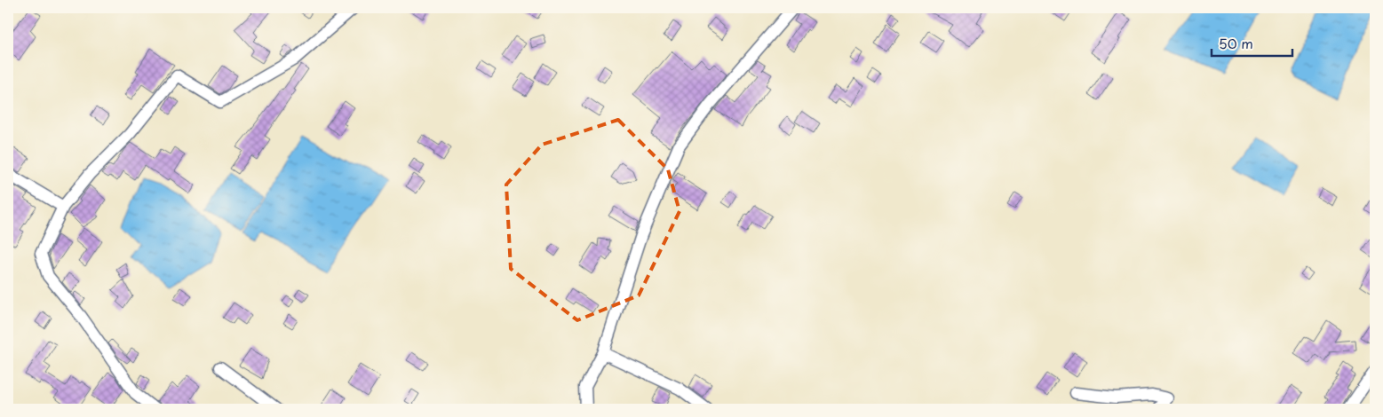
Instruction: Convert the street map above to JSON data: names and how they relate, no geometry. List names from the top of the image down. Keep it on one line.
{"scale_bar":"50 m"}
